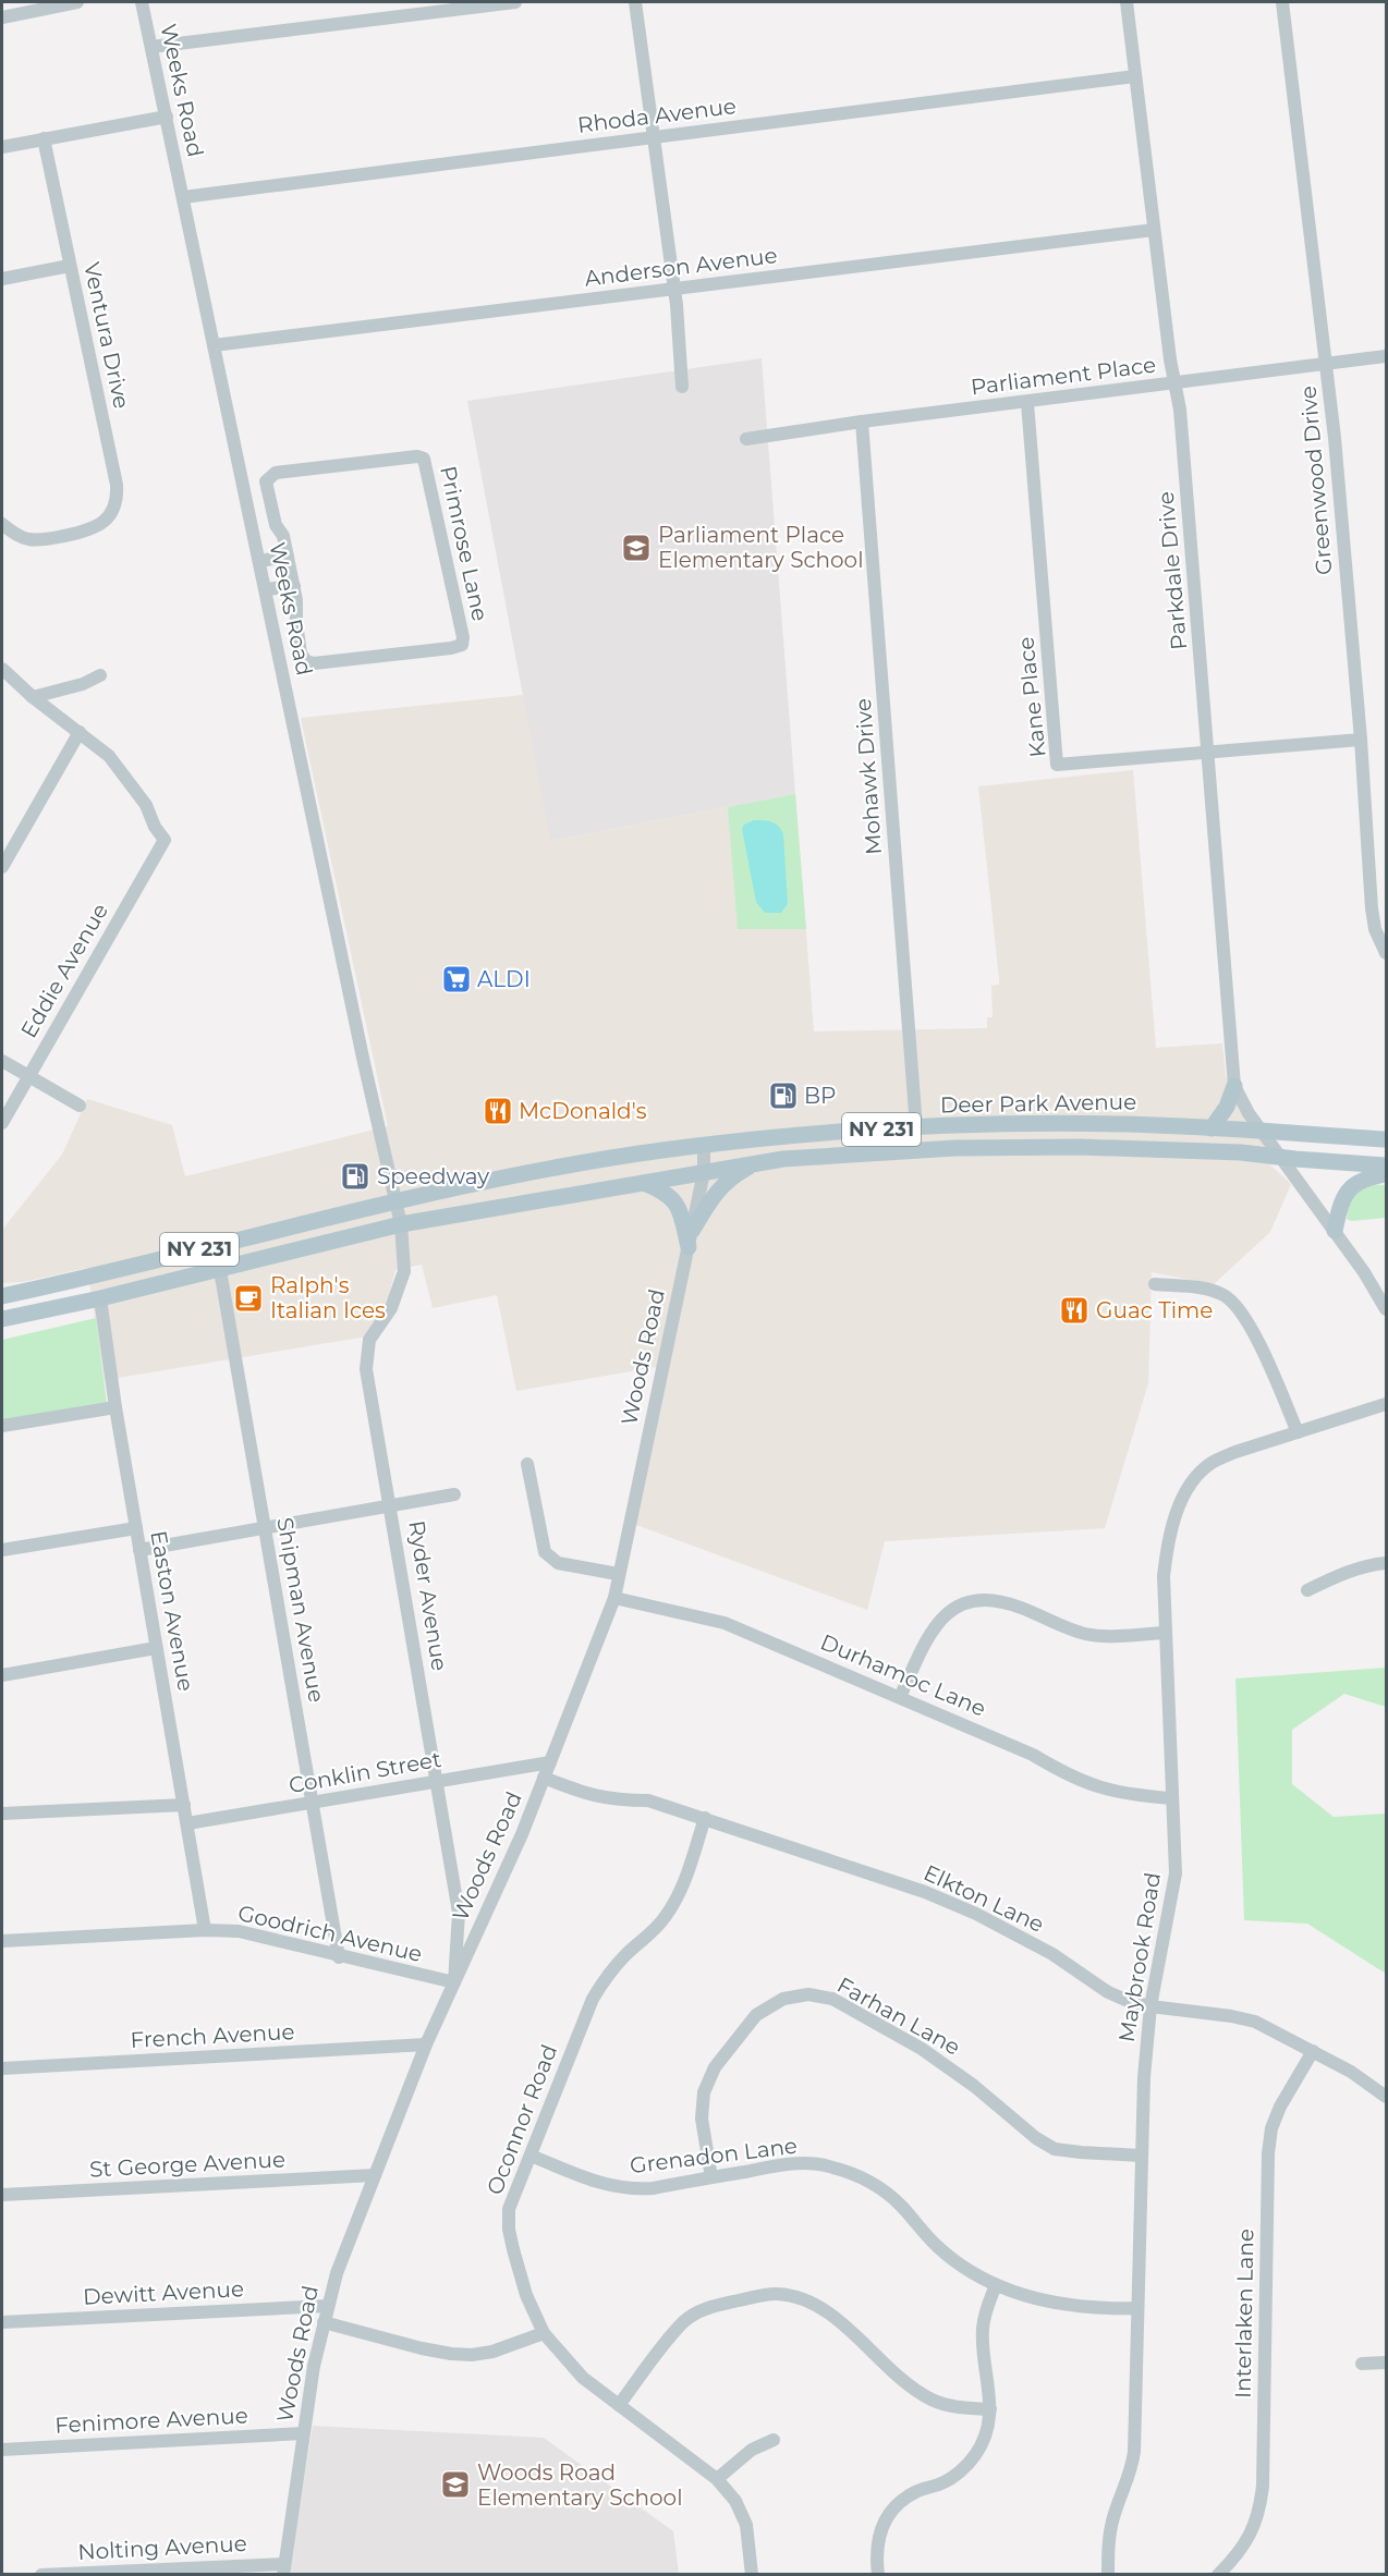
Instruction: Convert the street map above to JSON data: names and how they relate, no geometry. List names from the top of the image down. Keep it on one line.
{"streets":{"main road":["Deer Park Avenue","NY 231"],"street":["Weeks Road","Rhoda Avenue","Anderson Avenue","Ventura Drive","Parliament Place","Greenwood Drive","Primrose Lane","Parkdale Drive","Kane Place","Mohawk Drive","Eddie Avenue","Woods Road","Ryder Avenue","Shipman Avenue","Easton Avenue","Durhamoc Lane","Conklin Street","Elkton Lane","Goodrich Avenue","Maybrook Road","Farhan Lane","French Avenue","Oconnor Road","Grenadon Lane","St George Avenue","Dewitt Avenue","Interlaken Lane","Fenimore Avenue","Nolting Avenue"]},"crossings":[["Weeks Road","Rhoda Avenue"],["Weeks Road","Anderson Avenue"],["Weeks Road","Deer Park Avenue"],["Weeks Road","Ryder Avenue"],["Rhoda Avenue","Parkdale Drive"],["Anderson Avenue","Parkdale Drive"],["Parliament Place","Greenwood Drive"],["Parliament Place","Parkdale Drive"],["Parliament Place","Kane Place"],["Parliament Place","Mohawk Drive"],["Greenwood Drive","Kane Place"],["Parkdale Drive","Kane Place"],["Parkdale Drive","Deer Park Avenue"],["Mohawk Drive","Deer Park Avenue"],["Deer Park Avenue","Woods Road"],["Deer Park Avenue","Ryder Avenue"],["Deer Park Avenue","Shipman Avenue"],["Deer Park Avenue","Easton Avenue"],["Woods Road","Ryder Avenue"],["Woods Road","Durhamoc Lane"],["Woods Road","Conklin Street"],["Woods Road","Elkton Lane"],["Woods Road","Goodrich Avenue"],["Woods Road","French Avenue"],["Woods Road","St George Avenue"],["Woods Road","Dewitt Avenue"],["Woods Road","Fenimore Avenue"],["Woods Road","Nolting Avenue"],["Ryder Avenue","Conklin Street"],["Ryder Avenue","Goodrich Avenue"],["Shipman Avenue","Conklin Street"],["Shipman Avenue","Goodrich Avenue"],["Easton Avenue","Conklin Street"],["Easton Avenue","Goodrich Avenue"],["Durhamoc Lane","Maybrook Road"],["Elkton Lane","Maybrook Road"],["Elkton Lane","Oconnor Road"],["Elkton Lane","Interlaken Lane"],["Maybrook Road","Farhan Lane"],["Maybrook Road","Grenadon Lane"],["Farhan Lane","Grenadon Lane"],["Oconnor Road","Grenadon Lane"]],"places":{"school or university":["Parliament Place Elementary School","Woods Road Elementary School"],"supermarket":["ALDI"],"fuel station":["BP","Speedway"],"restaurant":["McDonald's","Guac Time"],"cafe":["Ralph's Italian Ices"]}}
